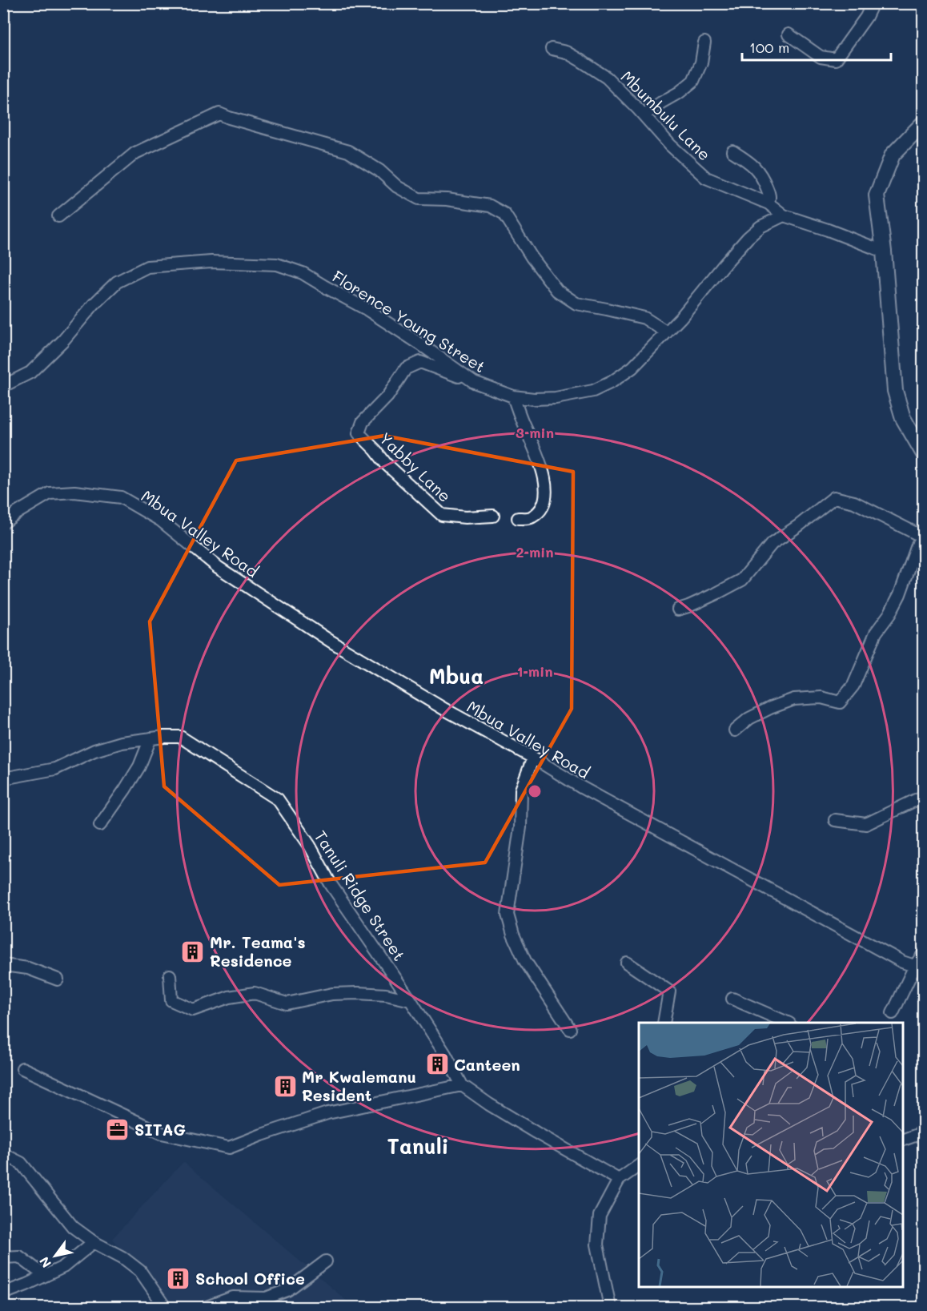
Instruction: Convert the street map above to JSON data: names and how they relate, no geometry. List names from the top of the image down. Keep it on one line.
{"streets":{"street":["Mbumbulu Lane","Florence Young Street","Yabby Lane","Mbua Valley Road","Tanuli Ridge Street"]},"crossings":[["Mbumbulu Lane","Florence Young Street"],["Florence Young Street","Yabby Lane"]],"districts":["Mbua","Tanuli"],"places":{"building":["Mr. Teama's Residence","Canteen","Mr Kwalemanu Resident","School Office"],"office":["SITAG"]},"scale_bar":"100 m","north":"bottom left","rings":["3 min","2 min","1 min"]}
